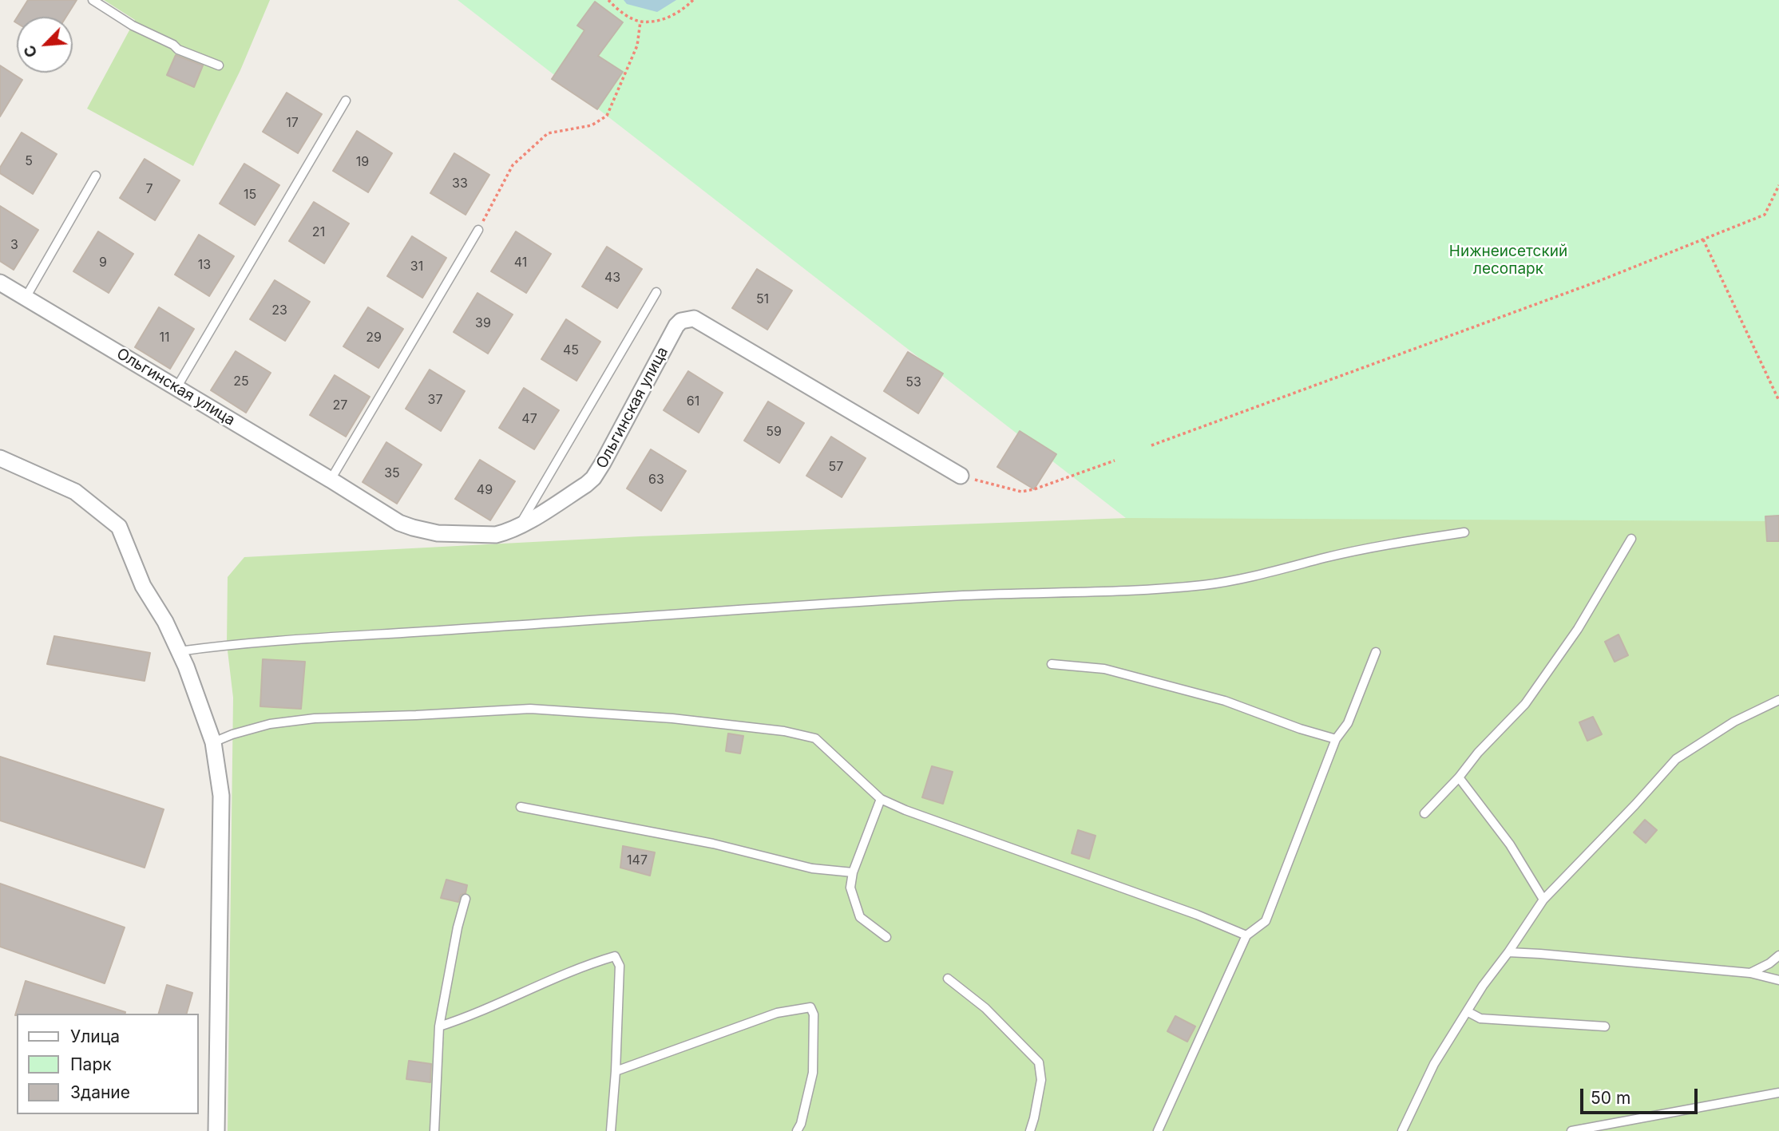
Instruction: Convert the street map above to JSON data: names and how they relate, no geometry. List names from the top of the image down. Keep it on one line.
{"streets":{"street":["Ольгинская улица"]},"parks":["Нижнеисетский лесопарк"],"house_numbers":["17","5","19","33","7","15","21","3","9","41","13","31","43","51","23","39","11","29","45","25","53","37","61","27","47","59","57","35","63","49","147"],"legend":["Улица","Парк","Здание"],"scale_bar":"50 m","north":"bottom left"}
